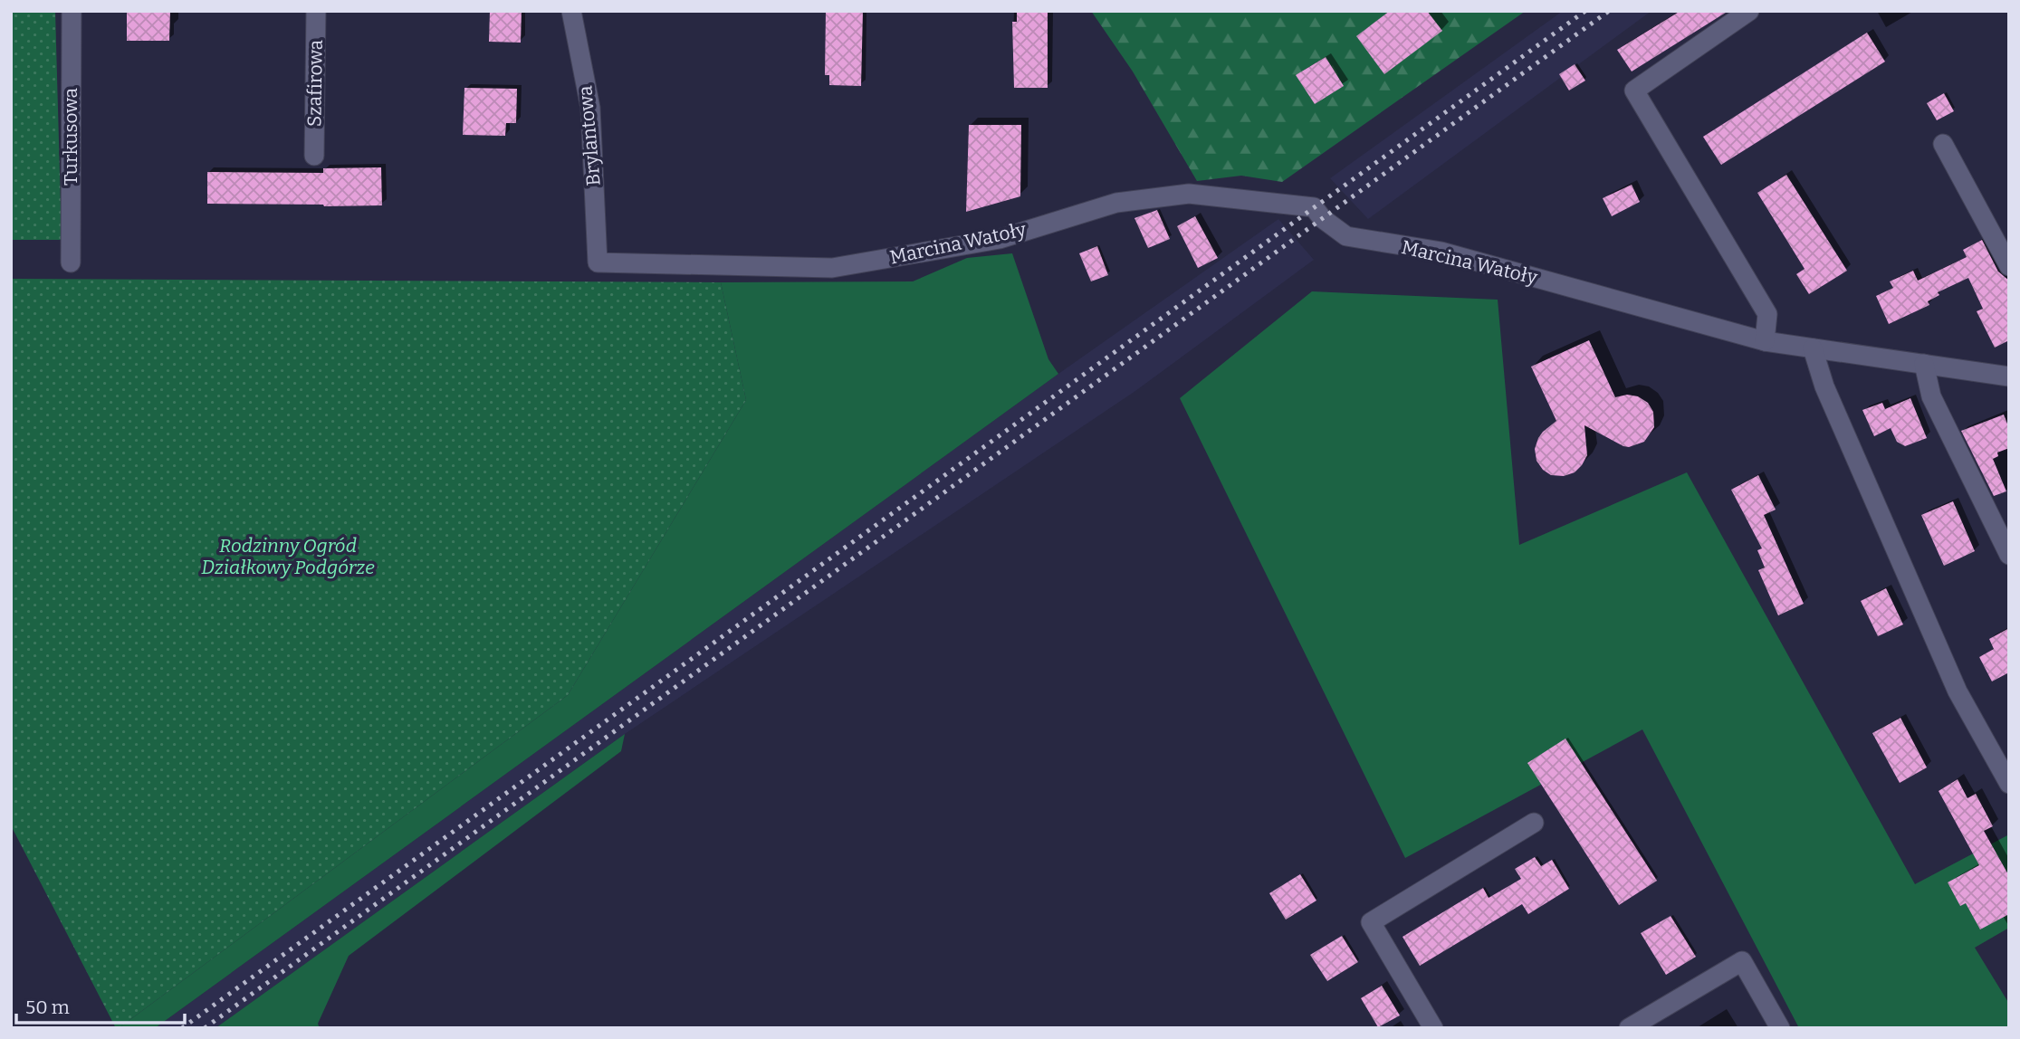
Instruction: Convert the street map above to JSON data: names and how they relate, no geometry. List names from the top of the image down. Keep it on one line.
{"streets":{"street":["Szafirowa","Brylantowa","Turkusowa","Marcina Watoły"]},"crossings":[["Brylantowa","Marcina Watoły"]],"parks":["Rodzinny Ogród Działkowy Podgórze"],"scale_bar":"50 m"}
